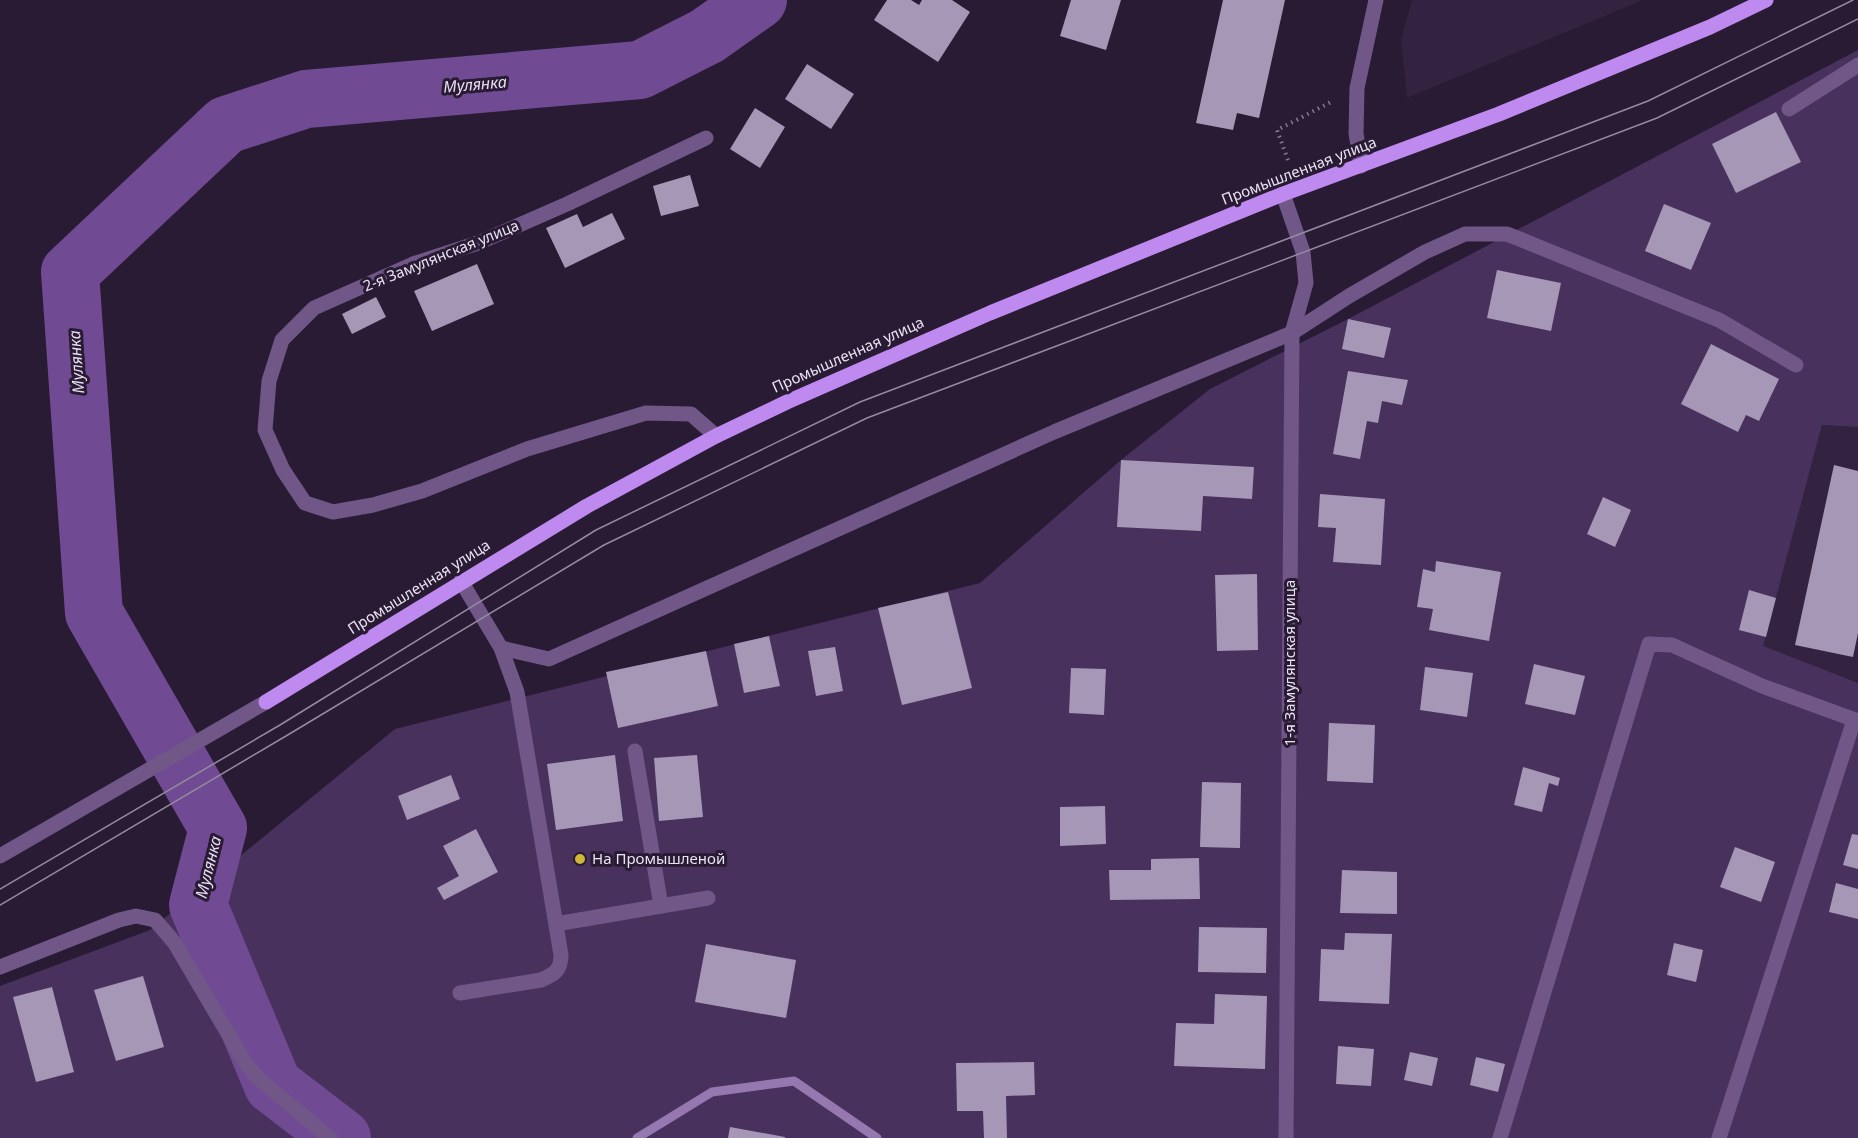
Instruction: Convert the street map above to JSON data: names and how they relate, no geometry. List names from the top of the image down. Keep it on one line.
{"streets":{"main road":["Промышленная улица"],"street":["2-я Замулянская улица","1-я Замулянская улица"]},"crossings":[["Промышленная улица","2-я Замулянская улица"],["Промышленная улица","1-я Замулянская улица"]],"water":["Мулянка"],"places":["На Промышленой"]}
